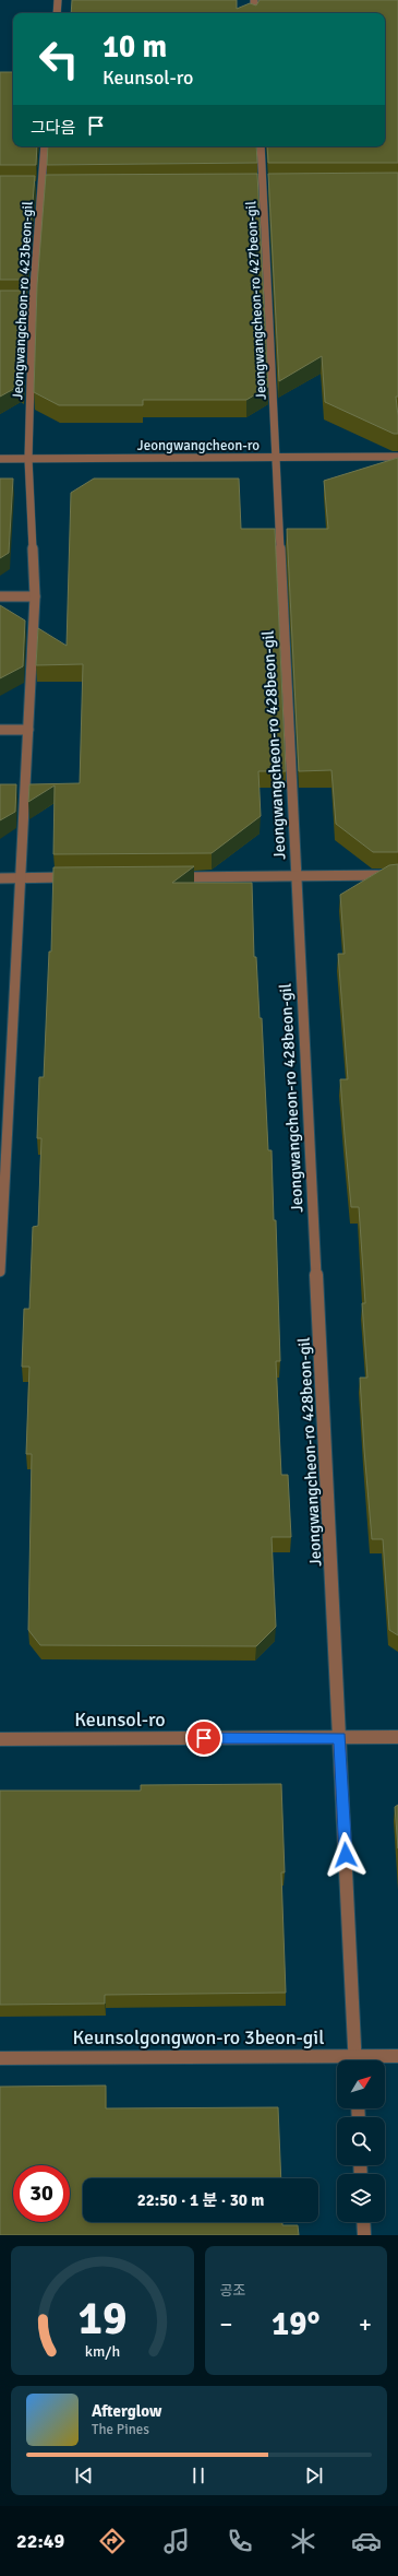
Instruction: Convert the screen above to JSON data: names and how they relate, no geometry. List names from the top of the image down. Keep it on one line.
{"streets":{"street":["Jeongwangcheon-ro 423beon-gil","Jeongwangcheon-ro 427beon-gil","Jeongwangcheon-ro","Jeongwangcheon-ro 428beon-gil","Keunsol-ro","Keunsolgongwon-ro 3beon-gil"]},"crossings":[["Jeongwangcheon-ro 423beon-gil","Jeongwangcheon-ro"],["Jeongwangcheon-ro 427beon-gil","Jeongwangcheon-ro"],["Jeongwangcheon-ro 427beon-gil","Jeongwangcheon-ro 428beon-gil"],["Jeongwangcheon-ro","Jeongwangcheon-ro 428beon-gil"],["Jeongwangcheon-ro 428beon-gil","Keunsol-ro"]],"north":"top right","page":{"turn":["10 m","Keunsol-ro"],"then":"그다음","limit":"30","trip":"22:50 · 1 분 · 30 m","tile":"공조","heat":["−","19°","+"],"song":["Afterglow","The Pines"],"tabs":"22:49","gauge":["19","km/h"]}}
